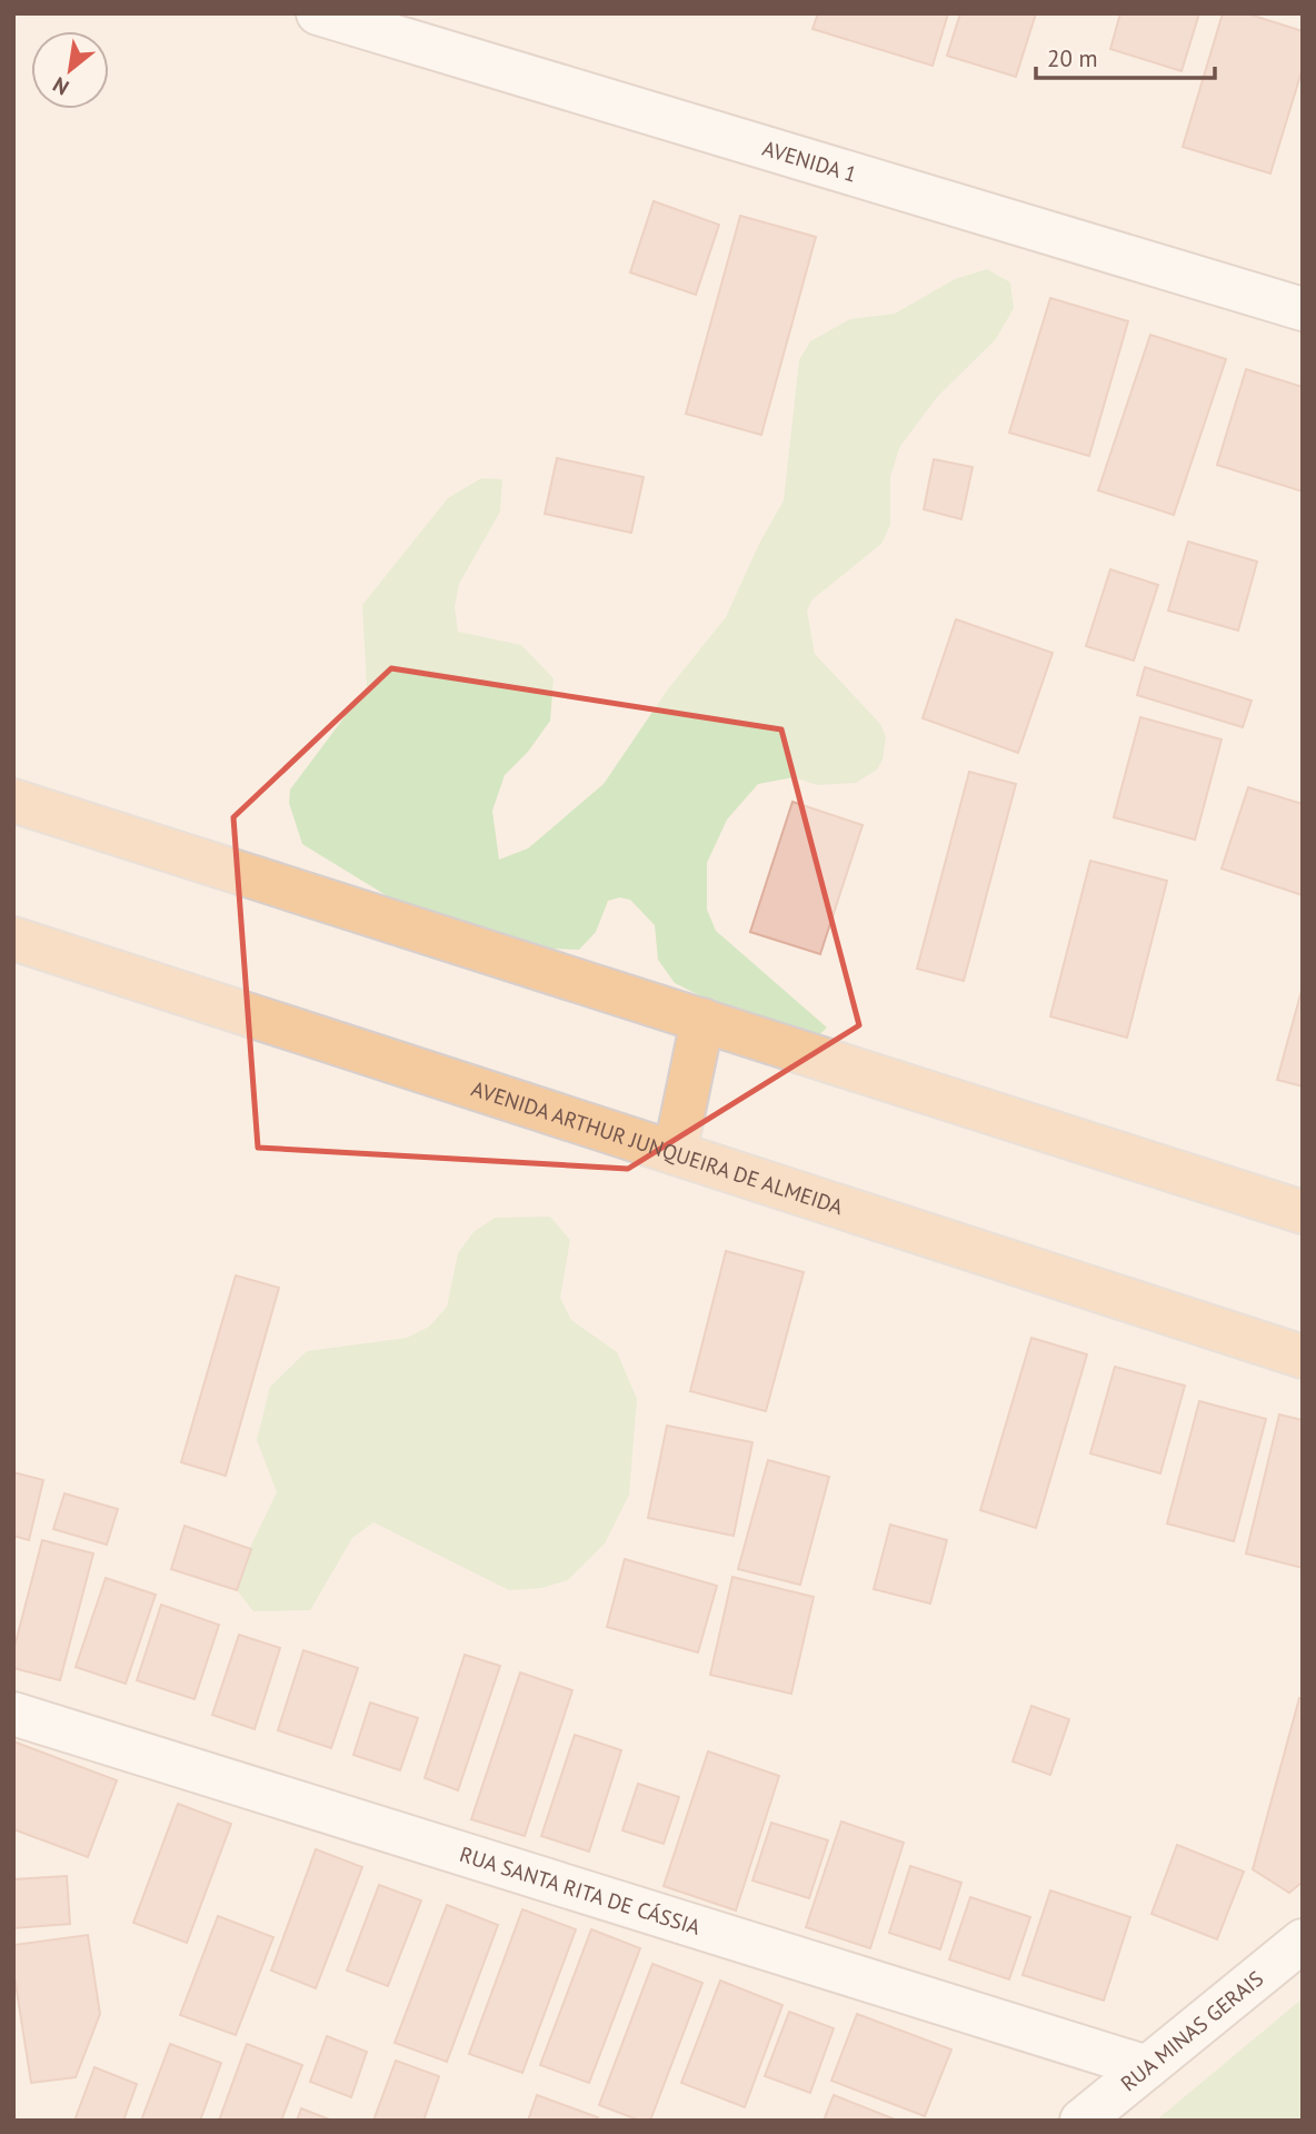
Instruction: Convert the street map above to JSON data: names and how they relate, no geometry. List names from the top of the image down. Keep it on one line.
{"streets":{"main road":["AVENIDA ARTHUR JUNQUEIRA DE ALMEIDA"],"street":["AVENIDA 1","RUA SANTA RITA DE CÁSSIA","RUA MINAS GERAIS"]},"crossings":[["RUA SANTA RITA DE CÁSSIA","RUA MINAS GERAIS"]],"scale_bar":"20 m","north":"bottom left"}
